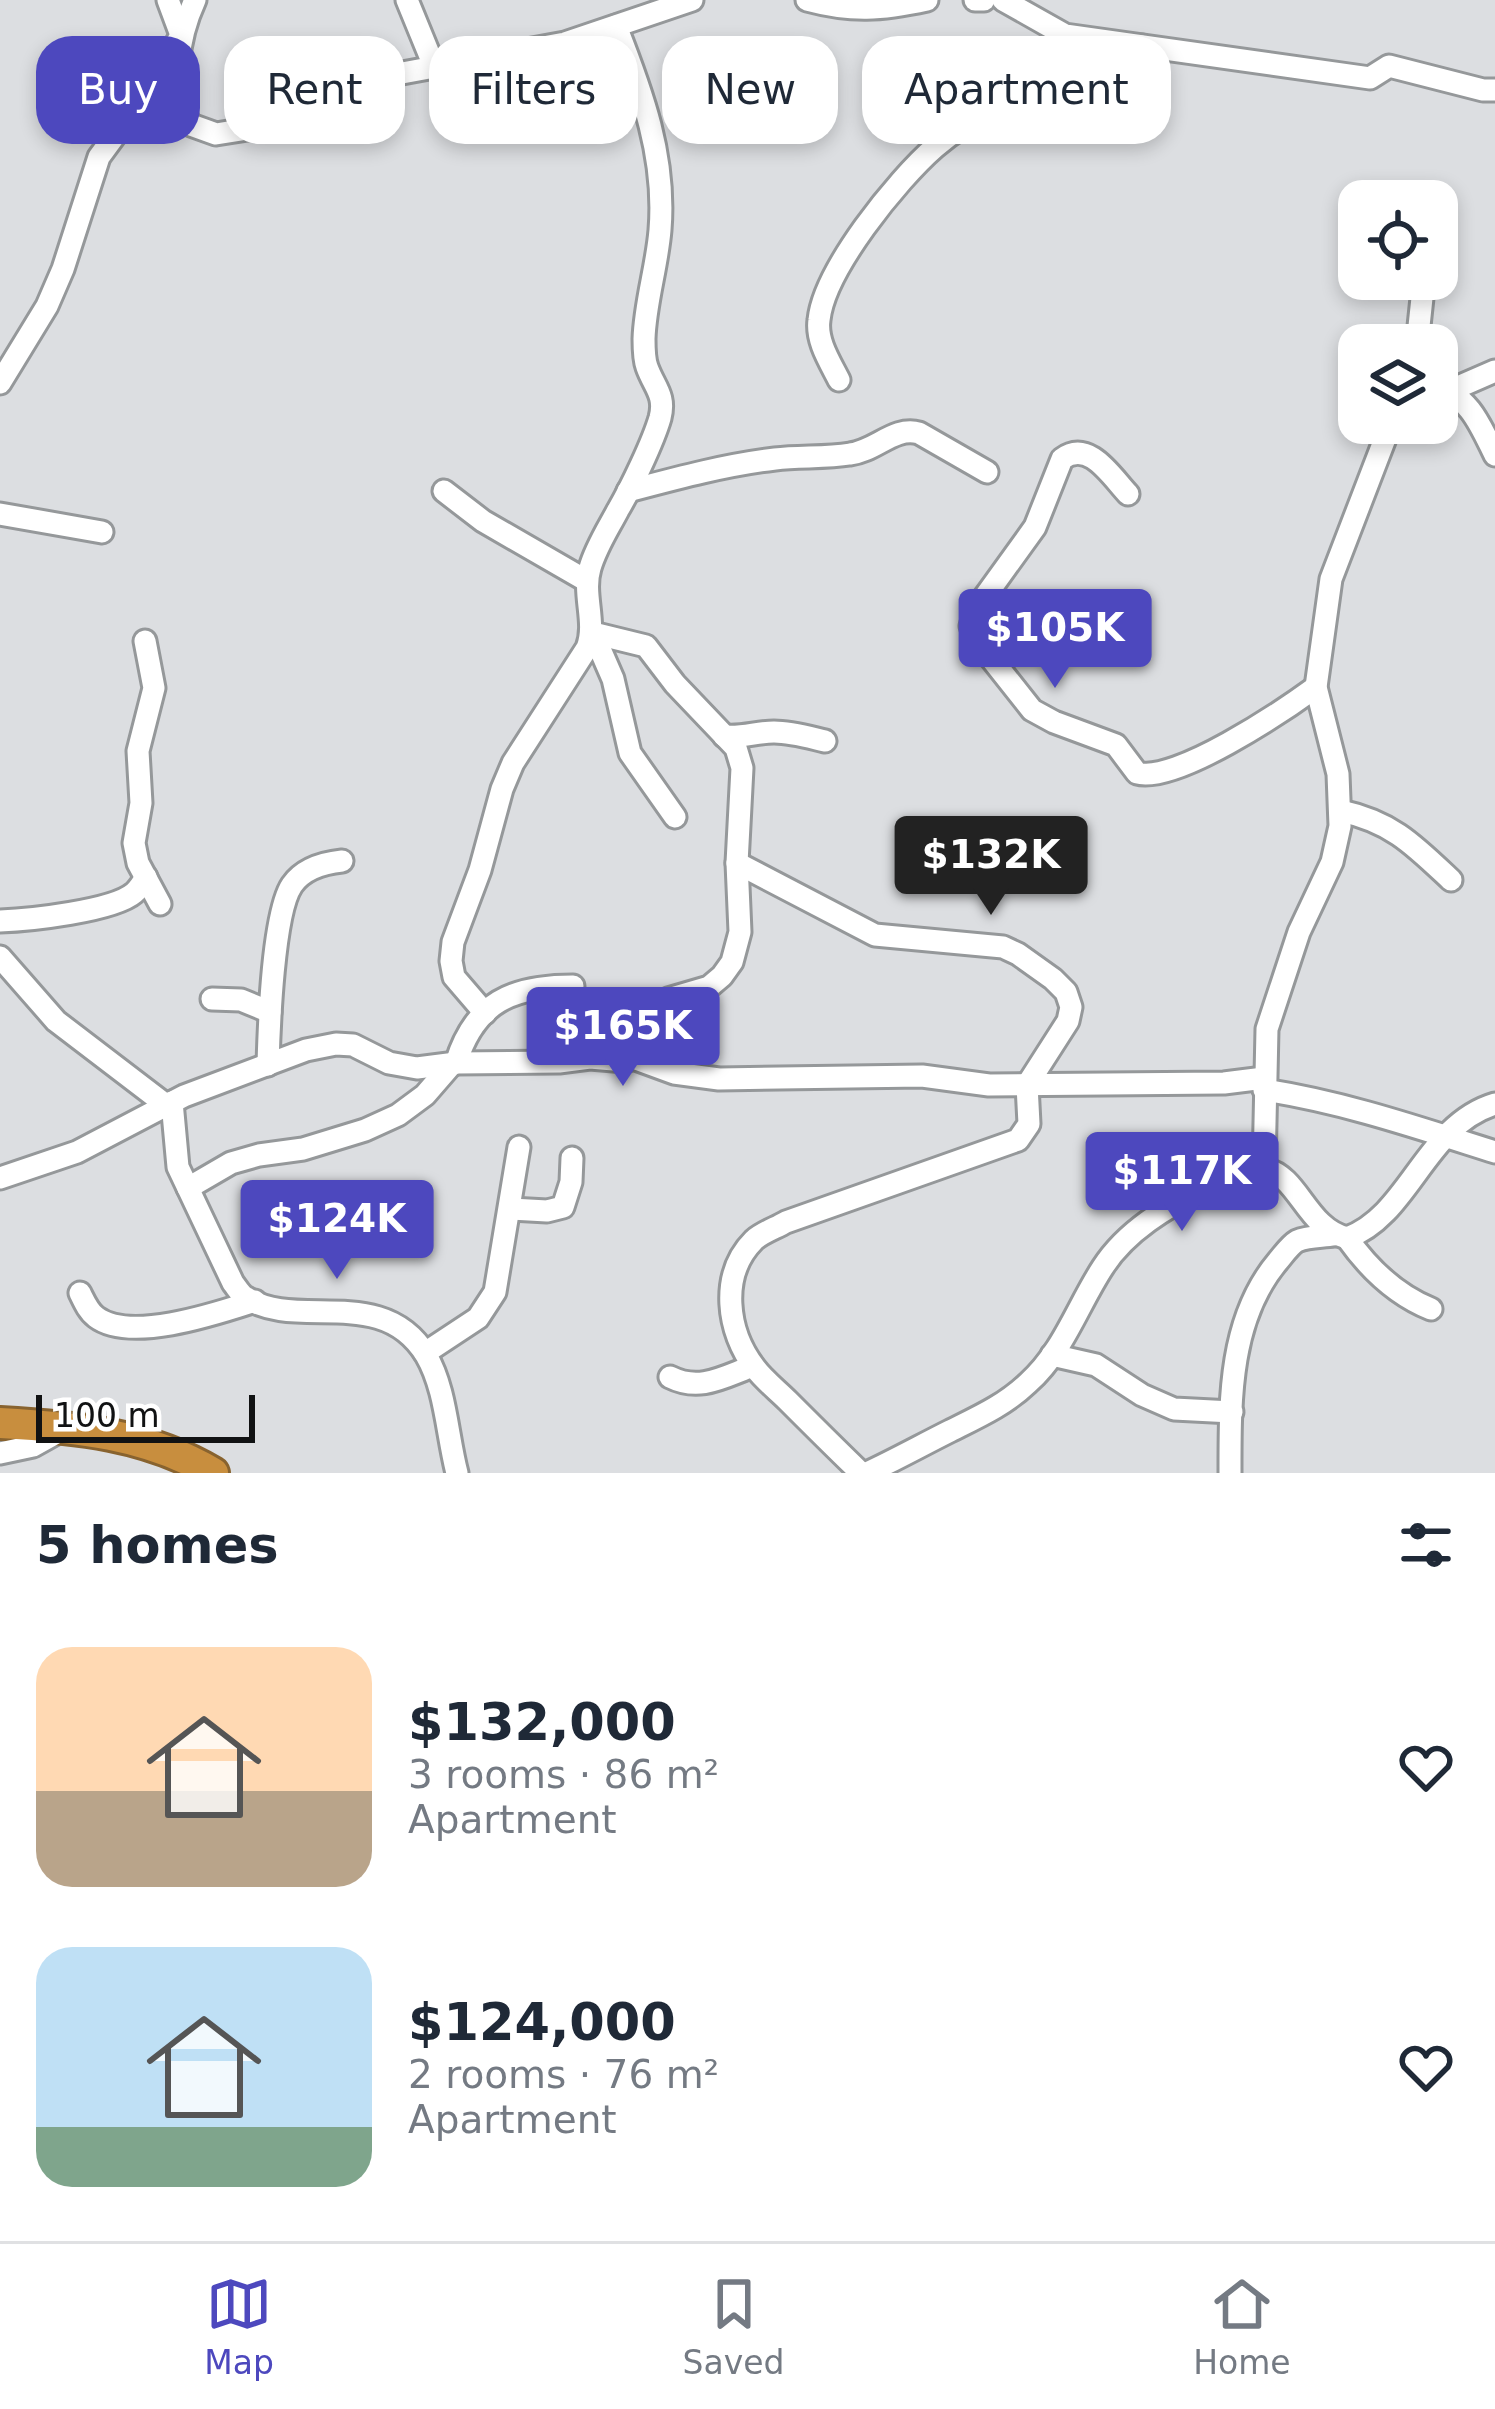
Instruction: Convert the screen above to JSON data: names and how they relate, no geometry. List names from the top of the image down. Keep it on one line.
{"scale_bar":"100 m","page":{"chip":["Buy","Rent","Filters","New","Apartment"],"price":["$105K","$132K","$165K","$117K","$124K"],"scale":"100 m","heading":"5 homes","list":[{"name":"$132,000","note":"3 rooms · 86 m² · Apartment"},{"name":"$124,000","note":"2 rooms · 76 m² · Apartment"}],"tabs":["Map","Saved","Home"]}}
